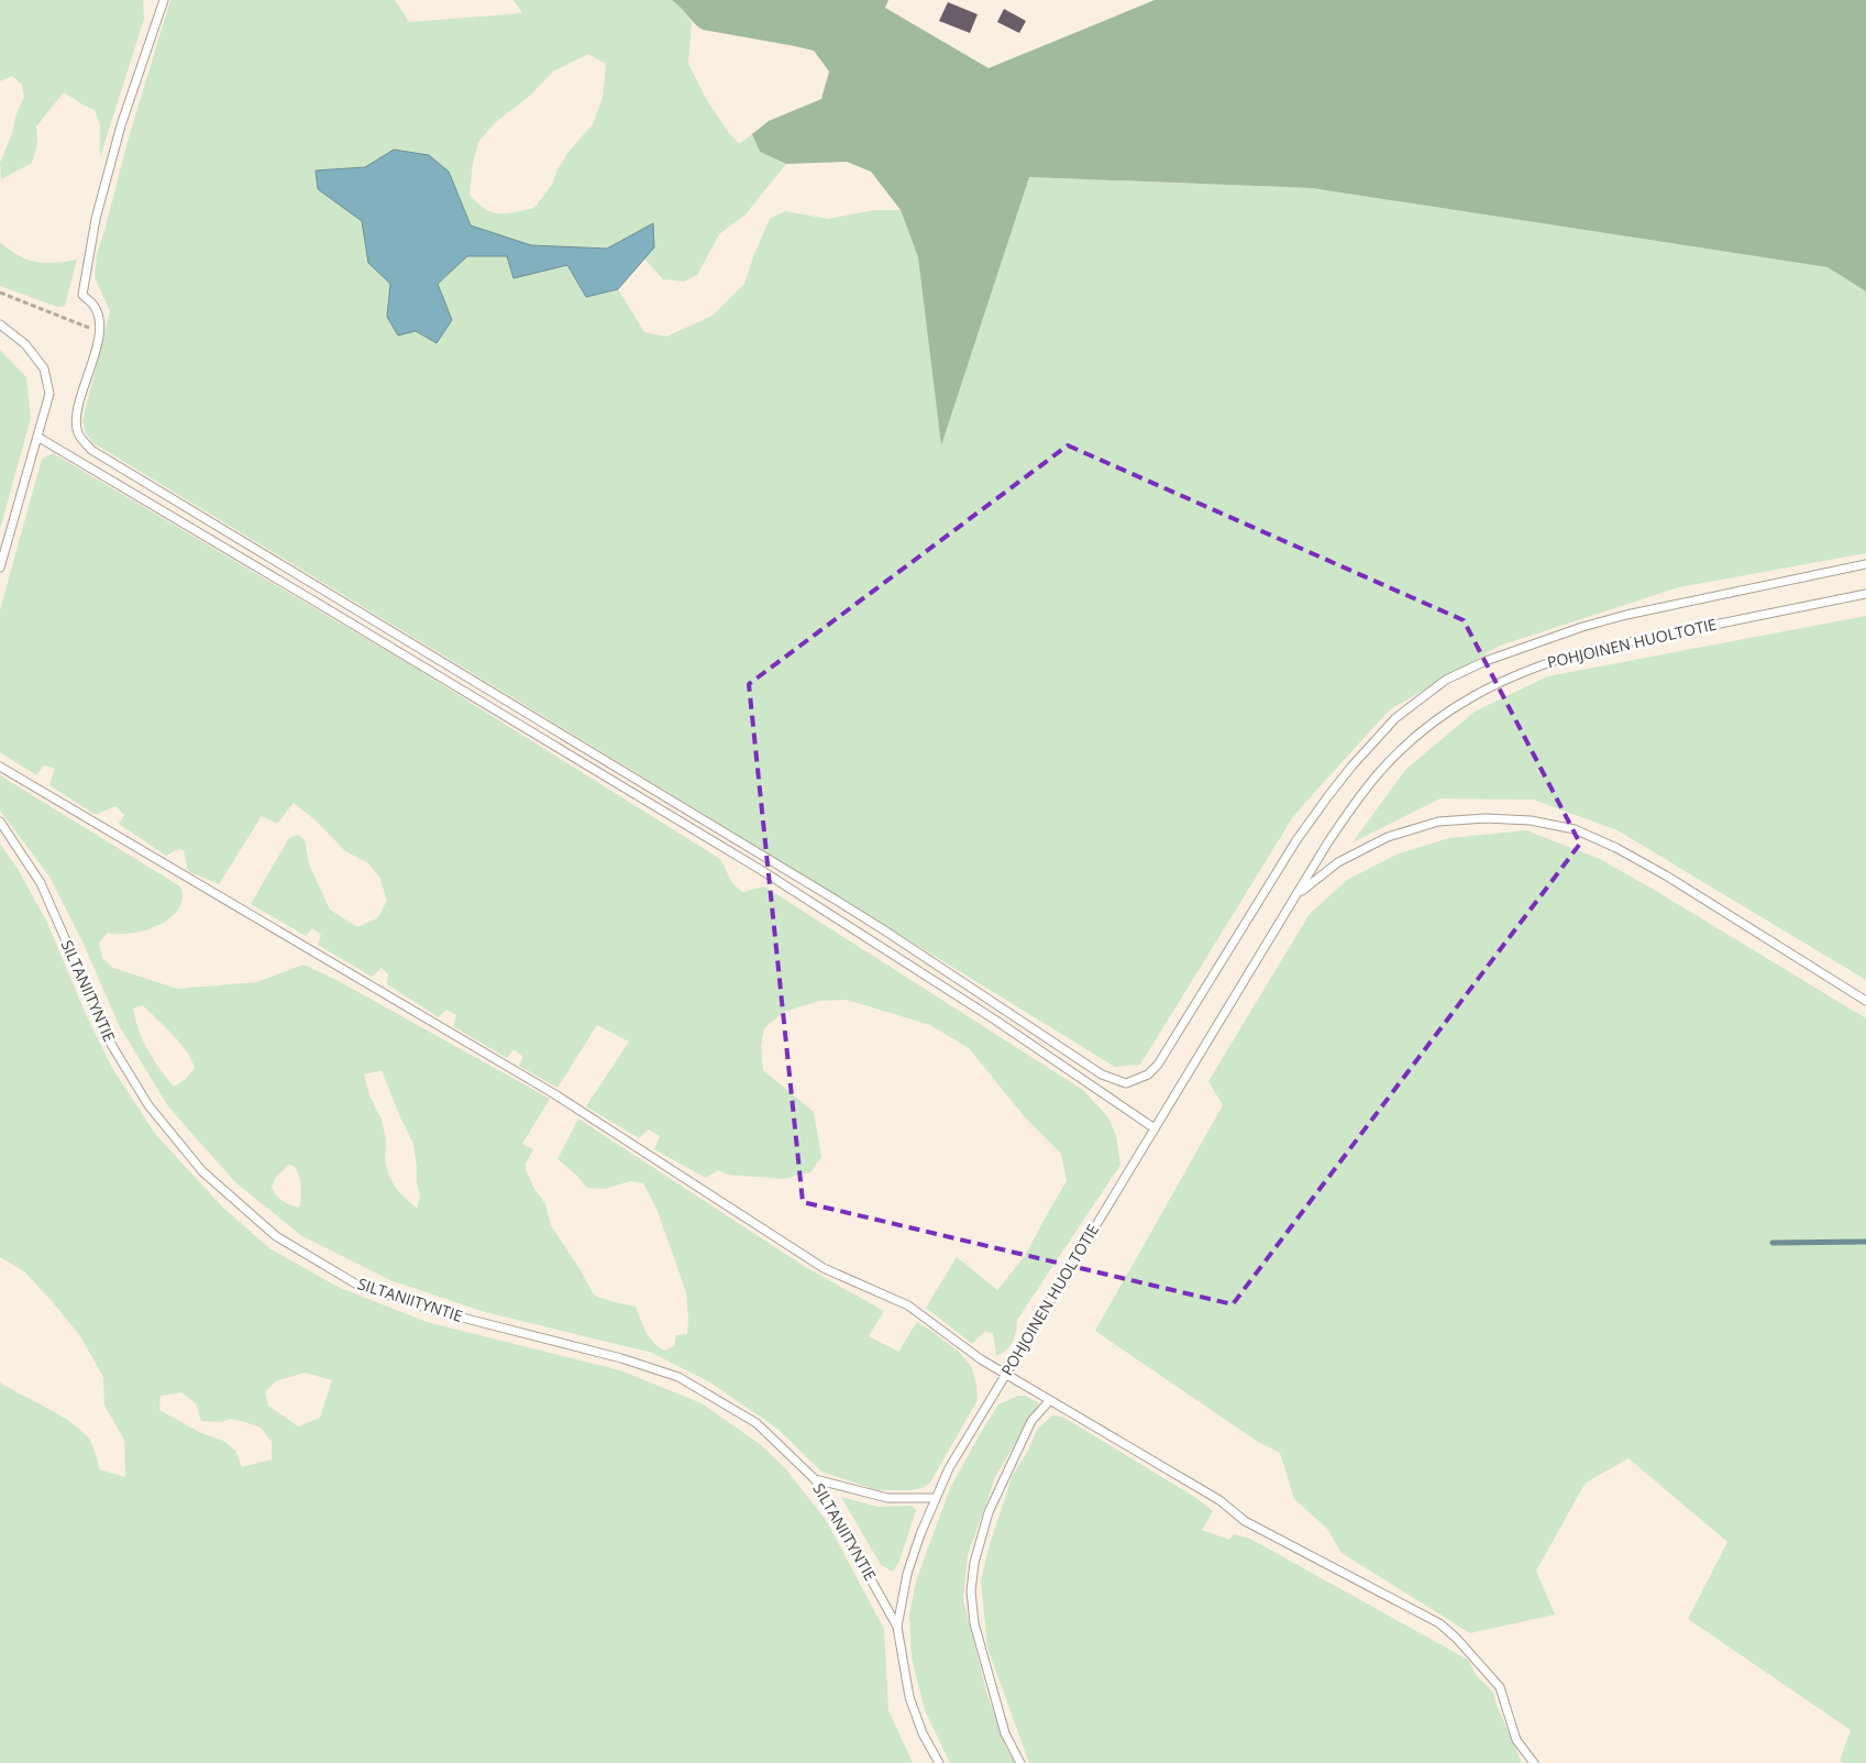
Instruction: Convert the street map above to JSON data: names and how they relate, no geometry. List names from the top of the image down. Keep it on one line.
{"streets":{"lane":["POHJOINEN HUOLTOTIE","SILTANIITYNTIE"]},"crossings":[["POHJOINEN HUOLTOTIE","SILTANIITYNTIE"]]}
